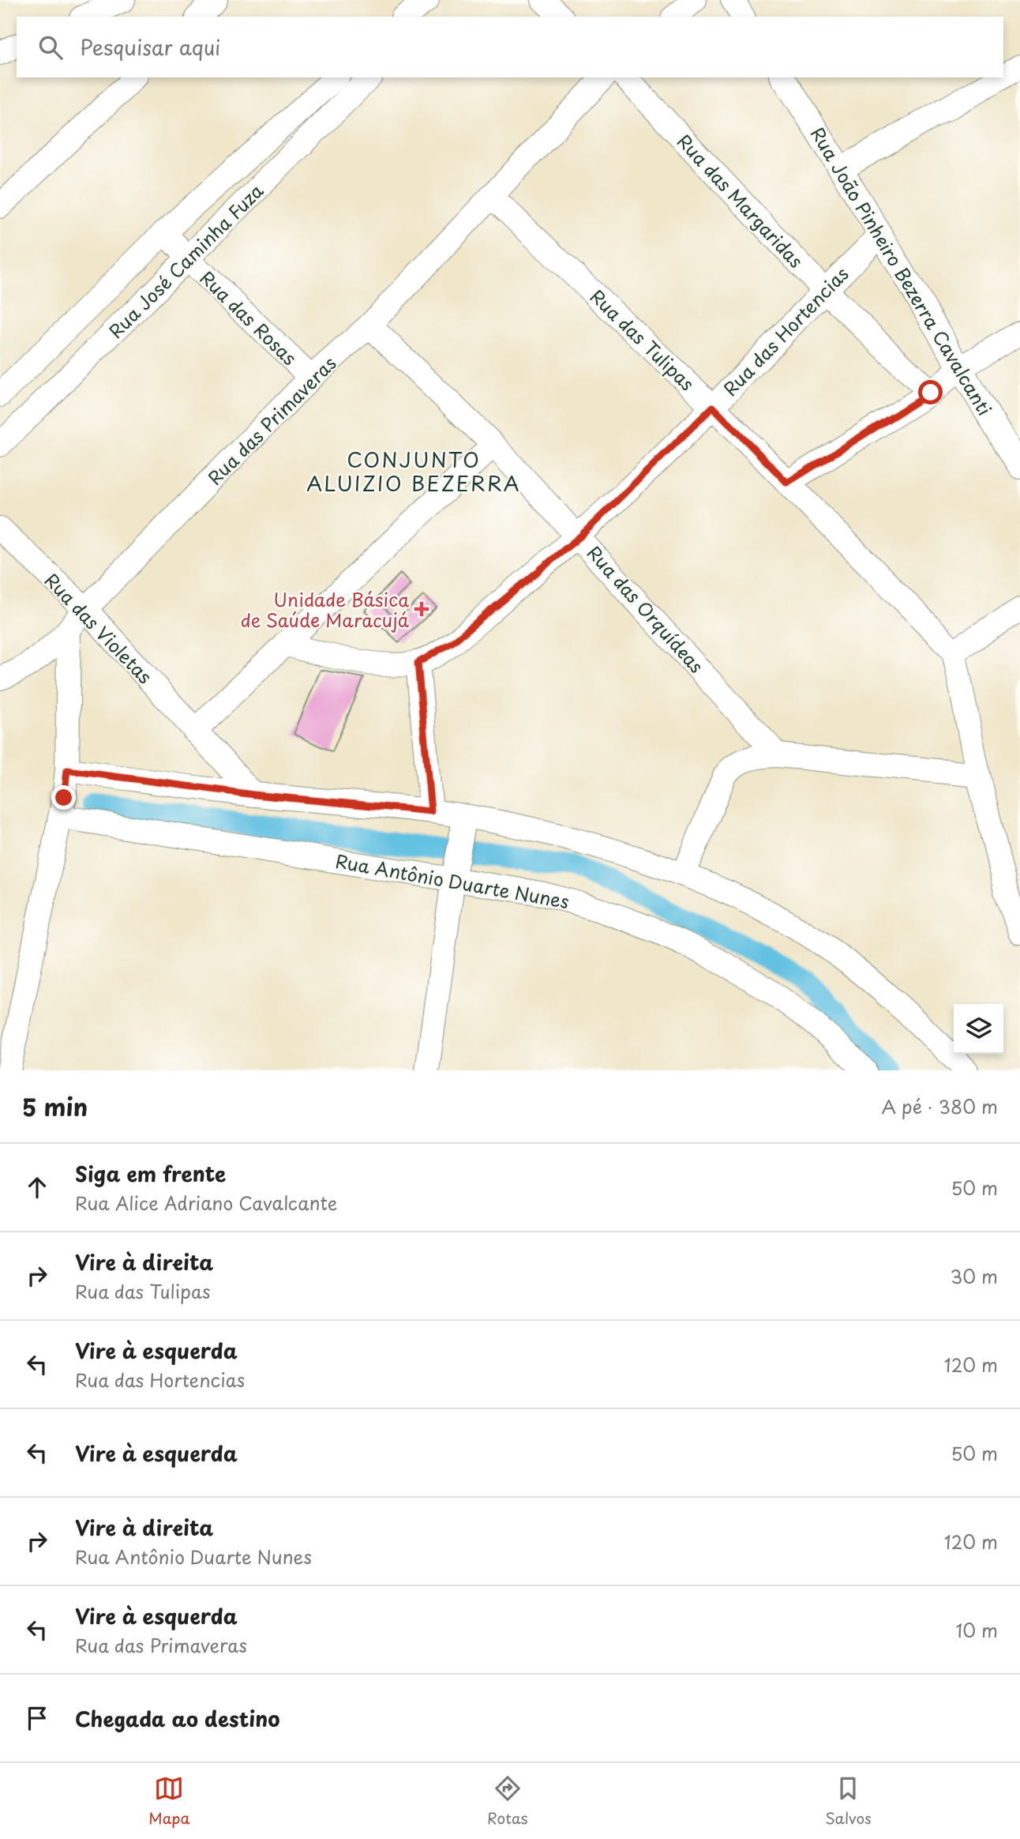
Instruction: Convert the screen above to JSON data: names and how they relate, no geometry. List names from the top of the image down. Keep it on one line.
{"streets":{"street":["Rua das Margaridas","Rua José Caminha Fuza","Rua João Pinheiro Bezerra Cavalcanti","Rua das Rosas","Rua das Hortencias","Rua das Tulipas","Rua das Primaveras","Rua das Orquídeas","Rua das Violetas","Rua Antônio Duarte Nunes"]},"crossings":[["Rua das Margaridas","Rua das Hortencias"],["Rua José Caminha Fuza","Rua das Rosas"],["Rua João Pinheiro Bezerra Cavalcanti","Rua das Hortencias"],["Rua das Rosas","Rua das Primaveras"],["Rua das Hortencias","Rua das Tulipas"],["Rua das Hortencias","Rua das Orquídeas"],["Rua das Tulipas","Rua das Primaveras"],["Rua das Primaveras","Rua das Orquídeas"],["Rua das Primaveras","Rua das Violetas"],["Rua das Violetas","Rua Antônio Duarte Nunes"]],"districts":["CONJUNTO ALUIZIO BEZERRA"],"places":{"health":["Unidade Básica de Saúde Maracujá"]},"page":{"search":"Pesquisar aqui","heading":["5 min","A pé · 380 m"],"list":[["Siga em frente","Rua Alice Adriano Cavalcante","50 m"],["Vire à direita","Rua das Tulipas","30 m"],["Vire à esquerda","Rua das Hortencias","120 m"],["Vire à esquerda","50 m"],["Vire à direita","Rua Antônio Duarte Nunes","120 m"],["Vire à esquerda","Rua das Primaveras","10 m"],"Chegada ao destino"],"nav":["Mapa","Rotas","Salvos"]}}
